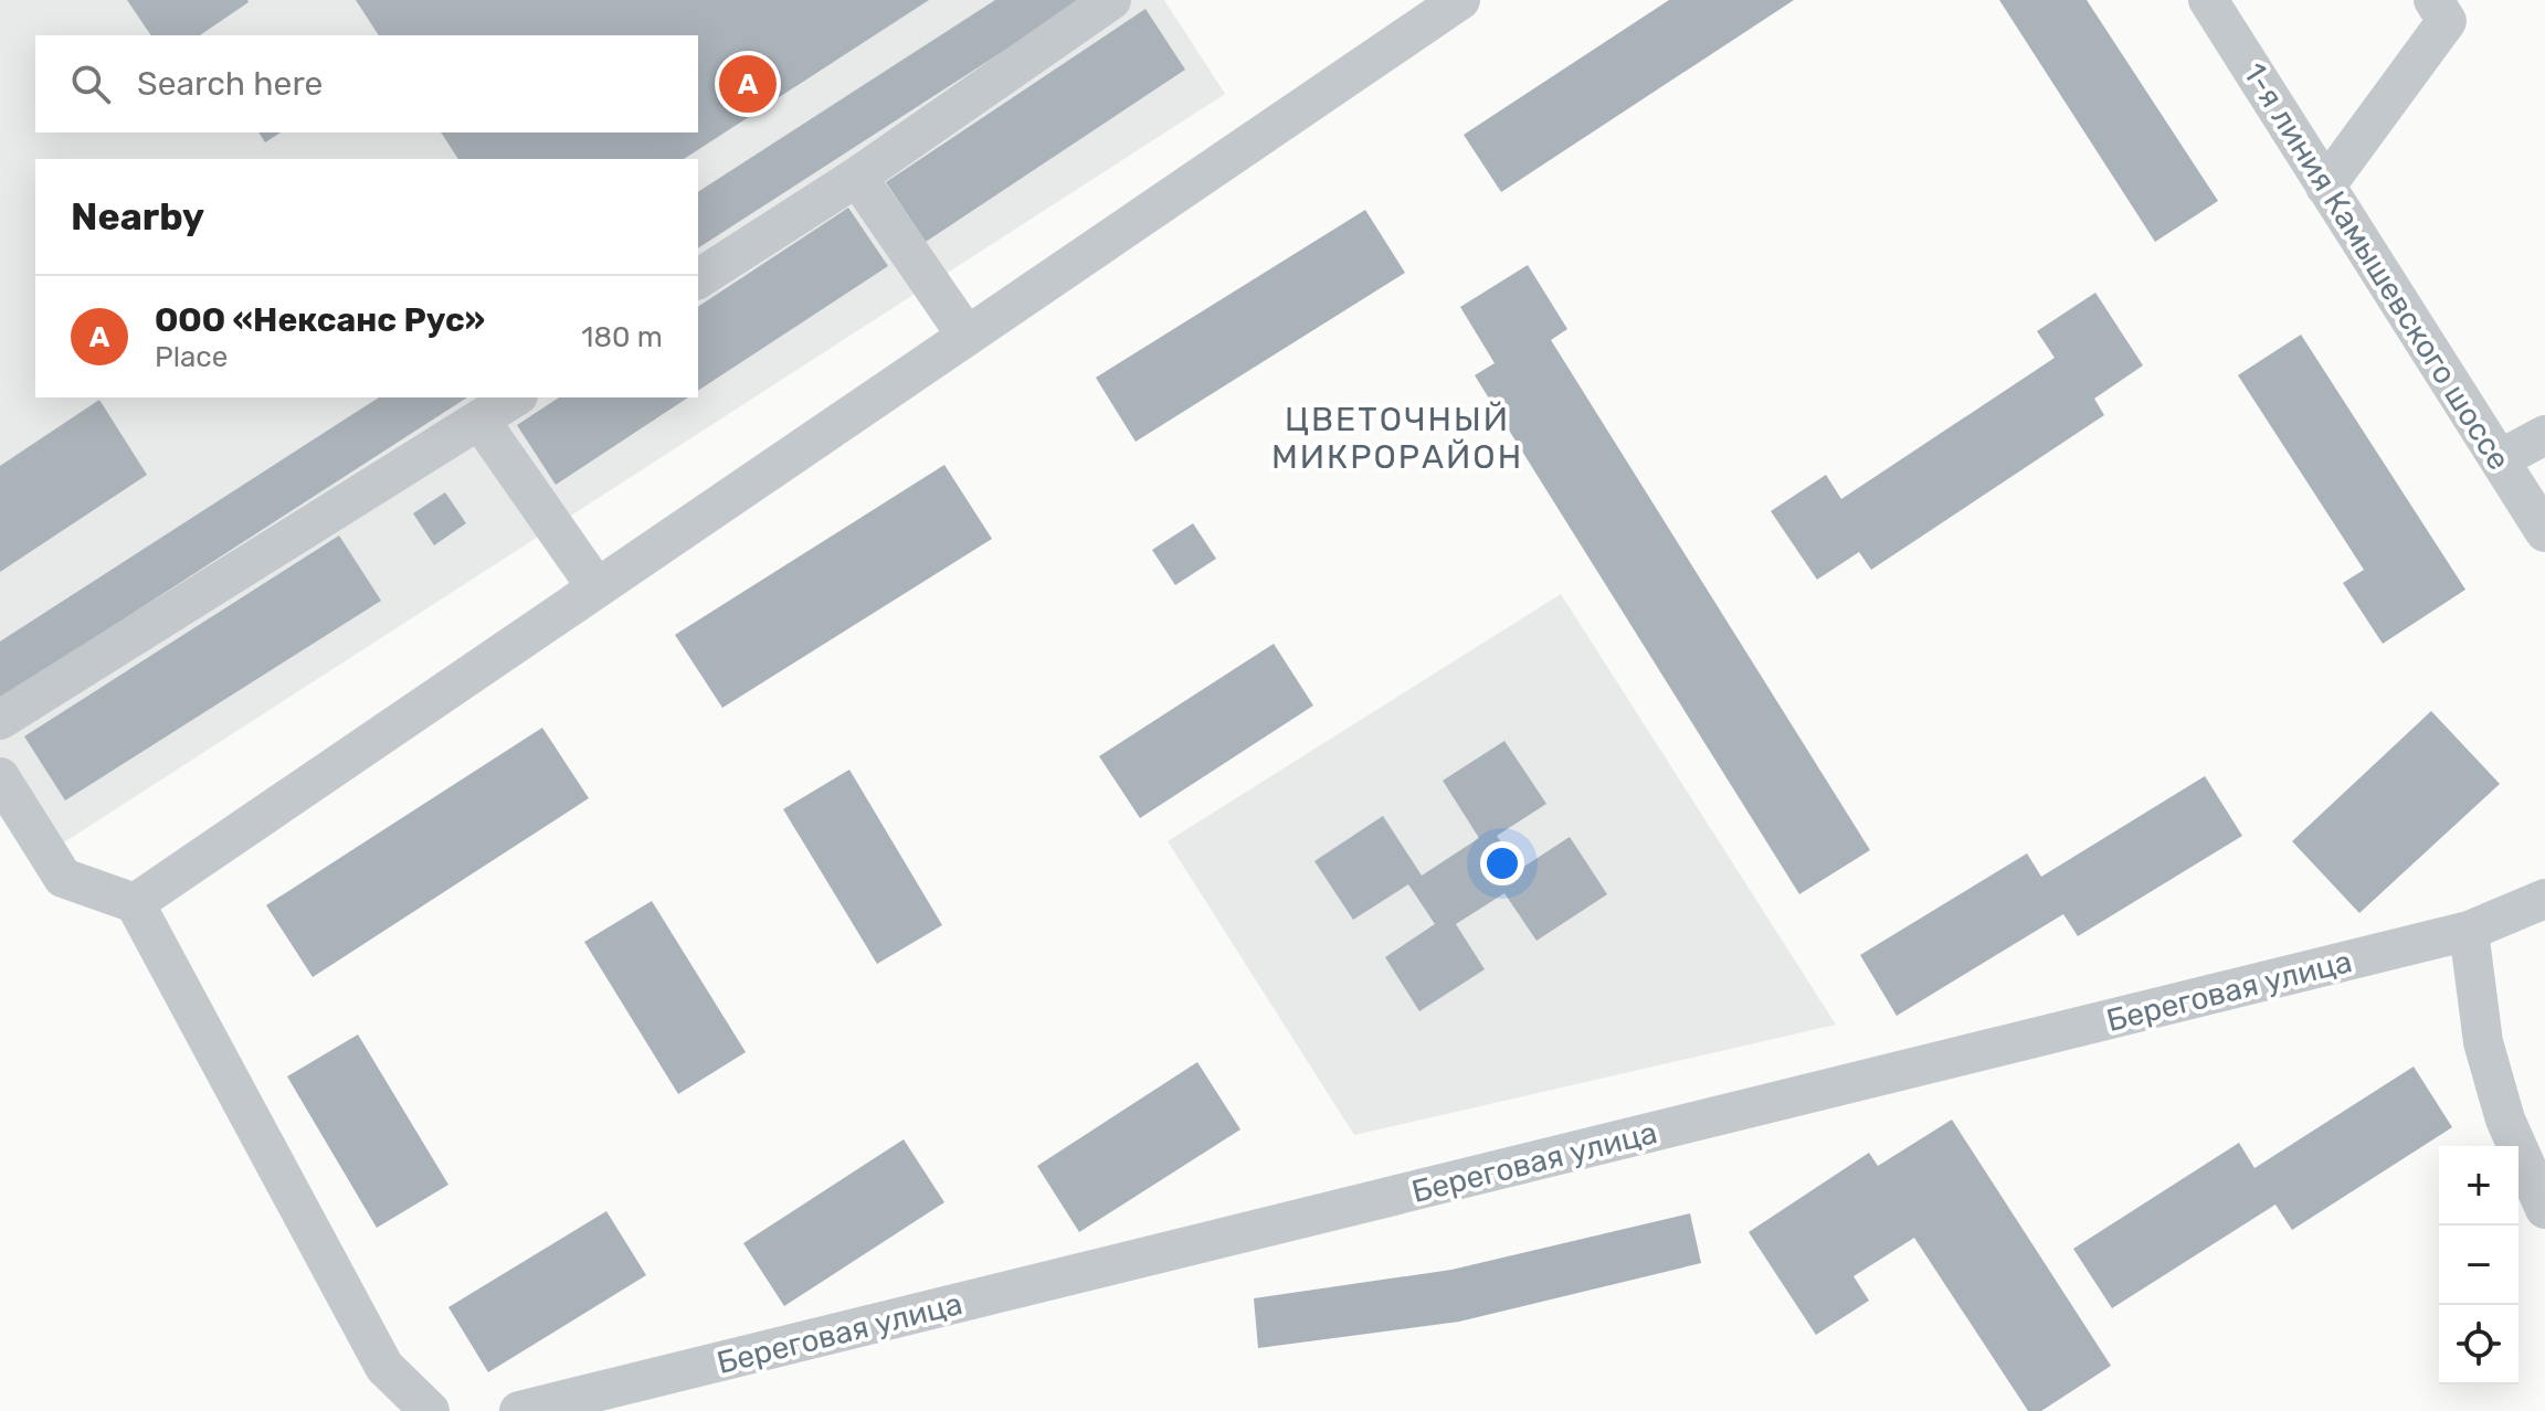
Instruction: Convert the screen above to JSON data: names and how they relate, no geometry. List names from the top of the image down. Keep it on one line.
{"streets":{"street":["1-я линия Камышевского шоссе","Береговая улица"]},"districts":["ЦВЕТОЧНЫЙ МИКРОРАЙОН"],"page":{"search":"Search here","pins":"A","heading":"Nearby","list":[{"mark":"A","name":"ООО «Нексанс Рус»","note":"Place","value":"180 m"}],"map_buttons":["+","−"]}}
